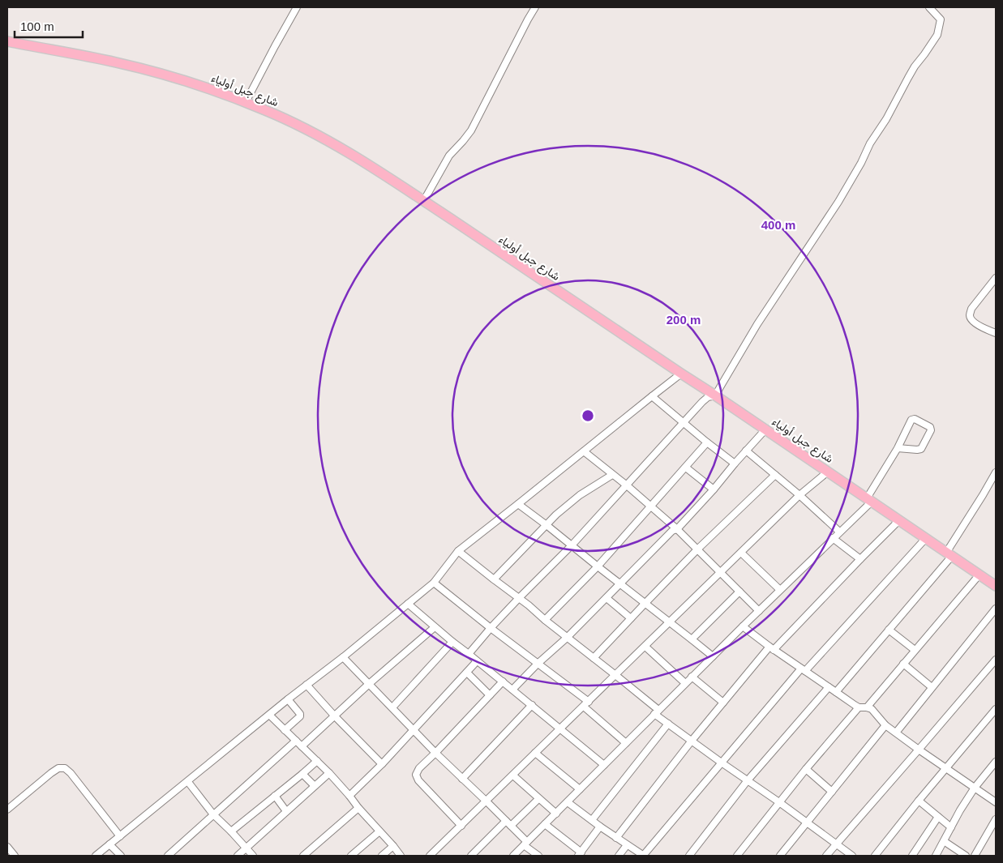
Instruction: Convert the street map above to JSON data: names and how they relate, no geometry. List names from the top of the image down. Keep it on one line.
{"streets":{"highway":["شارع جبل أولياء"]},"scale_bar":"100 m","rings":["400 m","200 m"]}
